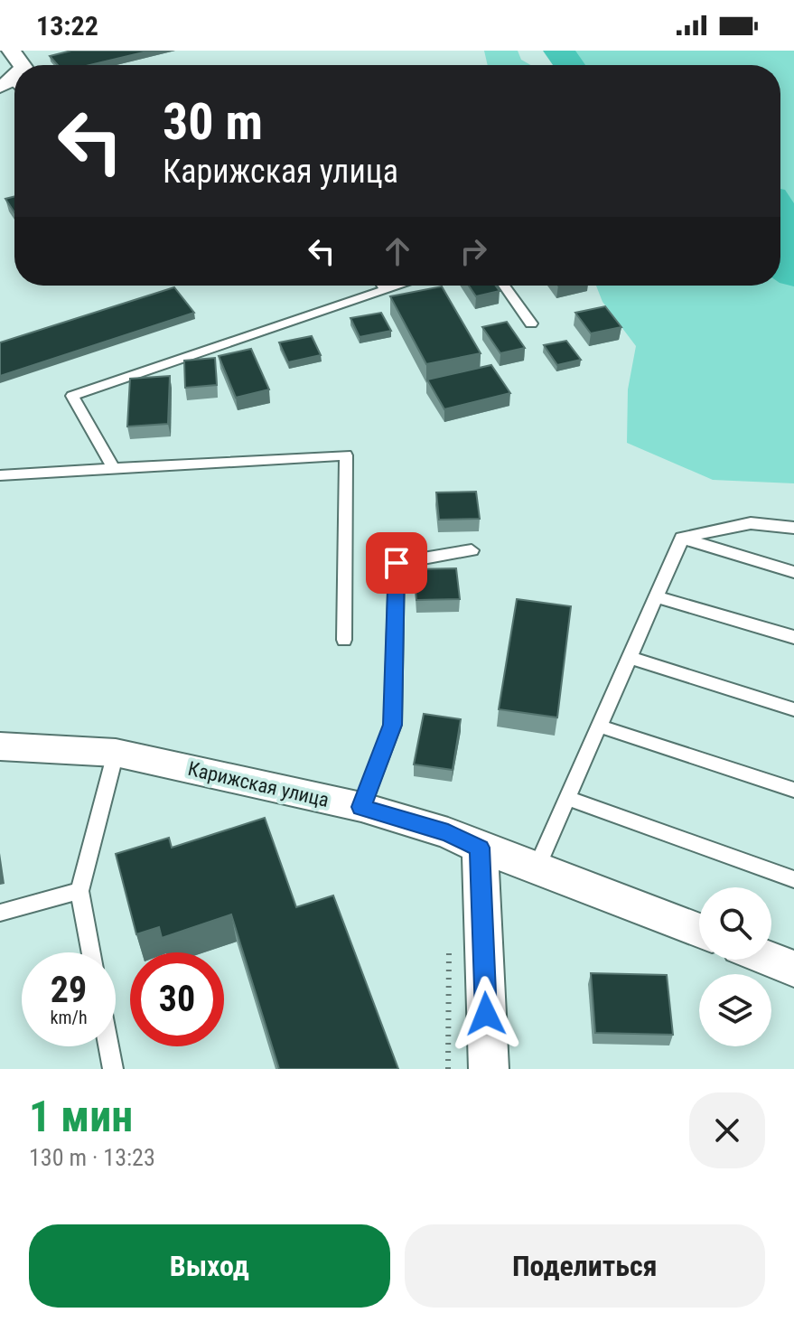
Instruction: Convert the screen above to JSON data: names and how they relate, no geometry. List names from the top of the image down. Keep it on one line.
{"streets":{"street":["Карижская улица"]},"page":{"status":"13:22","turn":["30 m","Карижская улица"],"speed":"29 km/h","limit":"30","heading":["1 мин","130 m · 13:23"],"buttons":["Выход","Поделиться"]}}
